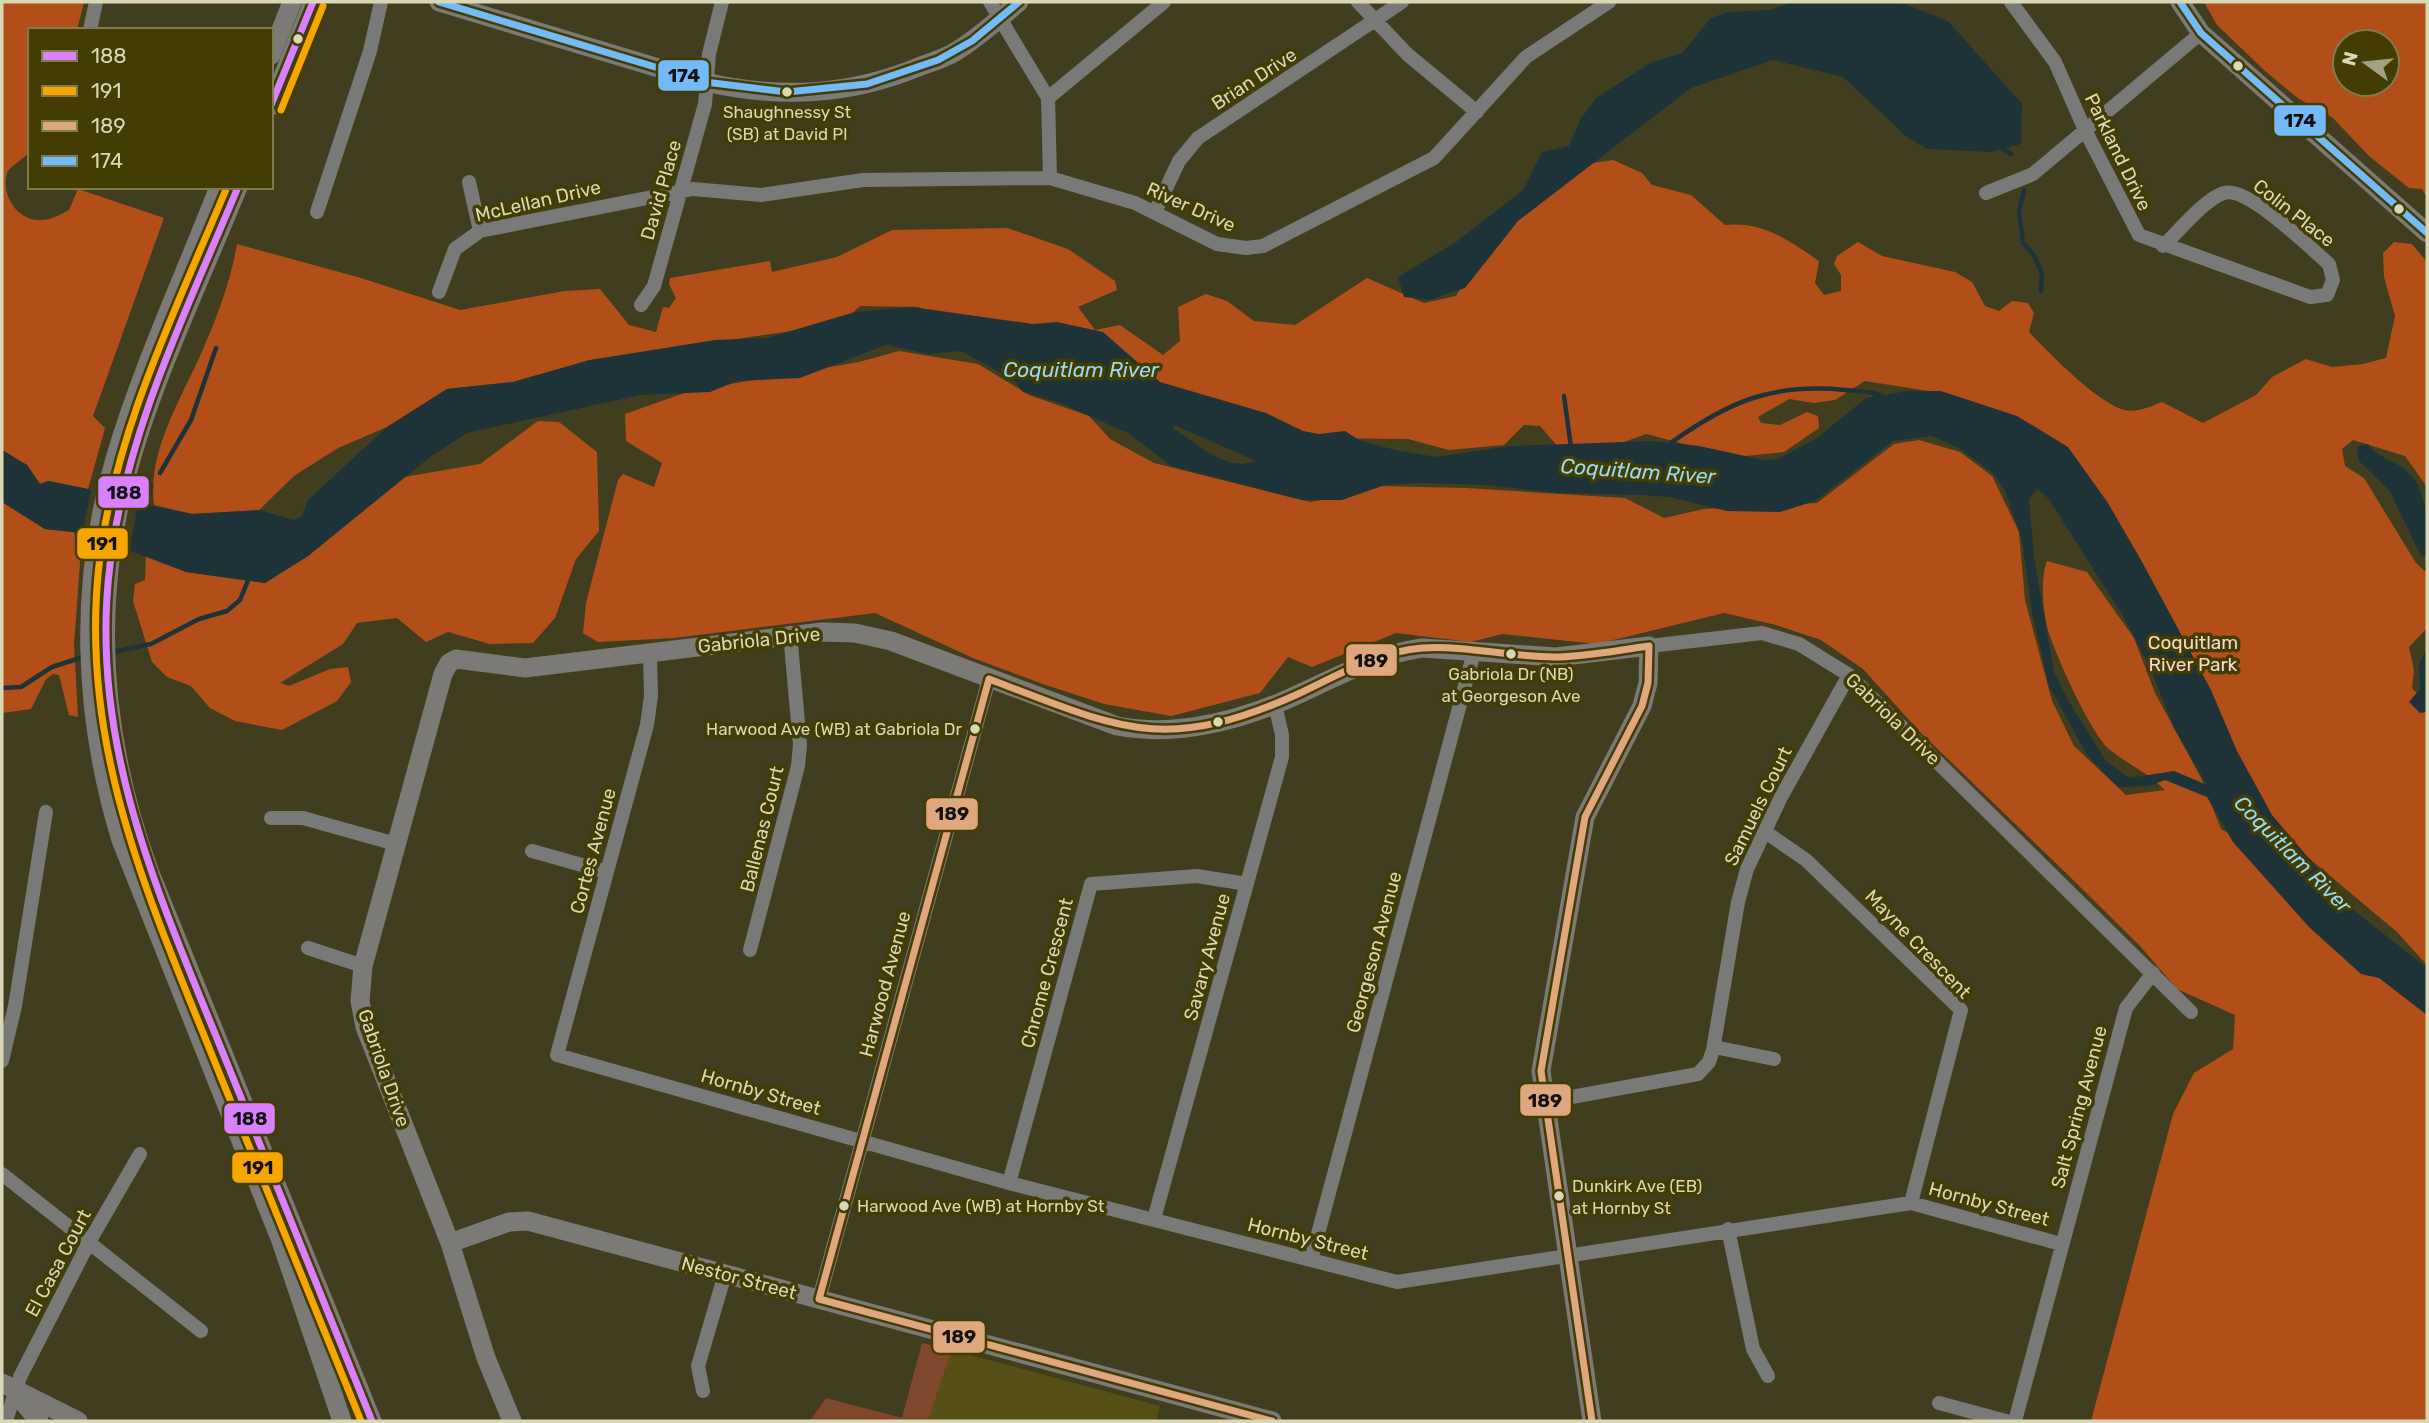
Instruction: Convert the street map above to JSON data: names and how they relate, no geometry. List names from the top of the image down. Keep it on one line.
{"streets":{"street":["Brian Drive","Parkland Drive","David Place","McLellan Drive","River Drive","Colin Place","Gabriola Drive","Samuels Court","Ballenas Court","Cortes Avenue","Mayne Crescent","Georgeson Avenue","Savary Avenue","Chrome Crescent","Harwood Avenue","Hornby Street","Salt Spring Avenue","El Casa Court","Nestor Street"]},"crossings":[["Brian Drive","River Drive"],["Parkland Drive","Colin Place"],["David Place","McLellan Drive"],["David Place","River Drive"],["McLellan Drive","River Drive"],["Gabriola Drive","Samuels Court"],["Gabriola Drive","Ballenas Court"],["Gabriola Drive","Cortes Avenue"],["Gabriola Drive","Georgeson Avenue"],["Gabriola Drive","Savary Avenue"],["Gabriola Drive","Harwood Avenue"],["Gabriola Drive","Salt Spring Avenue"],["Gabriola Drive","Nestor Street"],["Samuels Court","Mayne Crescent"],["Cortes Avenue","Hornby Street"],["Mayne Crescent","Hornby Street"],["Georgeson Avenue","Hornby Street"],["Savary Avenue","Chrome Crescent"],["Savary Avenue","Hornby Street"],["Chrome Crescent","Hornby Street"],["Harwood Avenue","Hornby Street"],["Harwood Avenue","Nestor Street"],["Hornby Street","Salt Spring Avenue"]],"water":["Coquitlam River"],"parks":["Coquitlam River Park"],"places":["Shaughnessy St (SB) at David Pl","Gabriola Dr (NB) at Georgeson Ave","Harwood Ave (WB) at Gabriola Dr","Dunkirk Ave (EB) at Hornby St","Harwood Ave (WB) at Hornby St"],"lines":["transit line 188","transit line 174","transit line 191","transit line 189"],"legend":["188","191","189","174"],"north":"left"}
